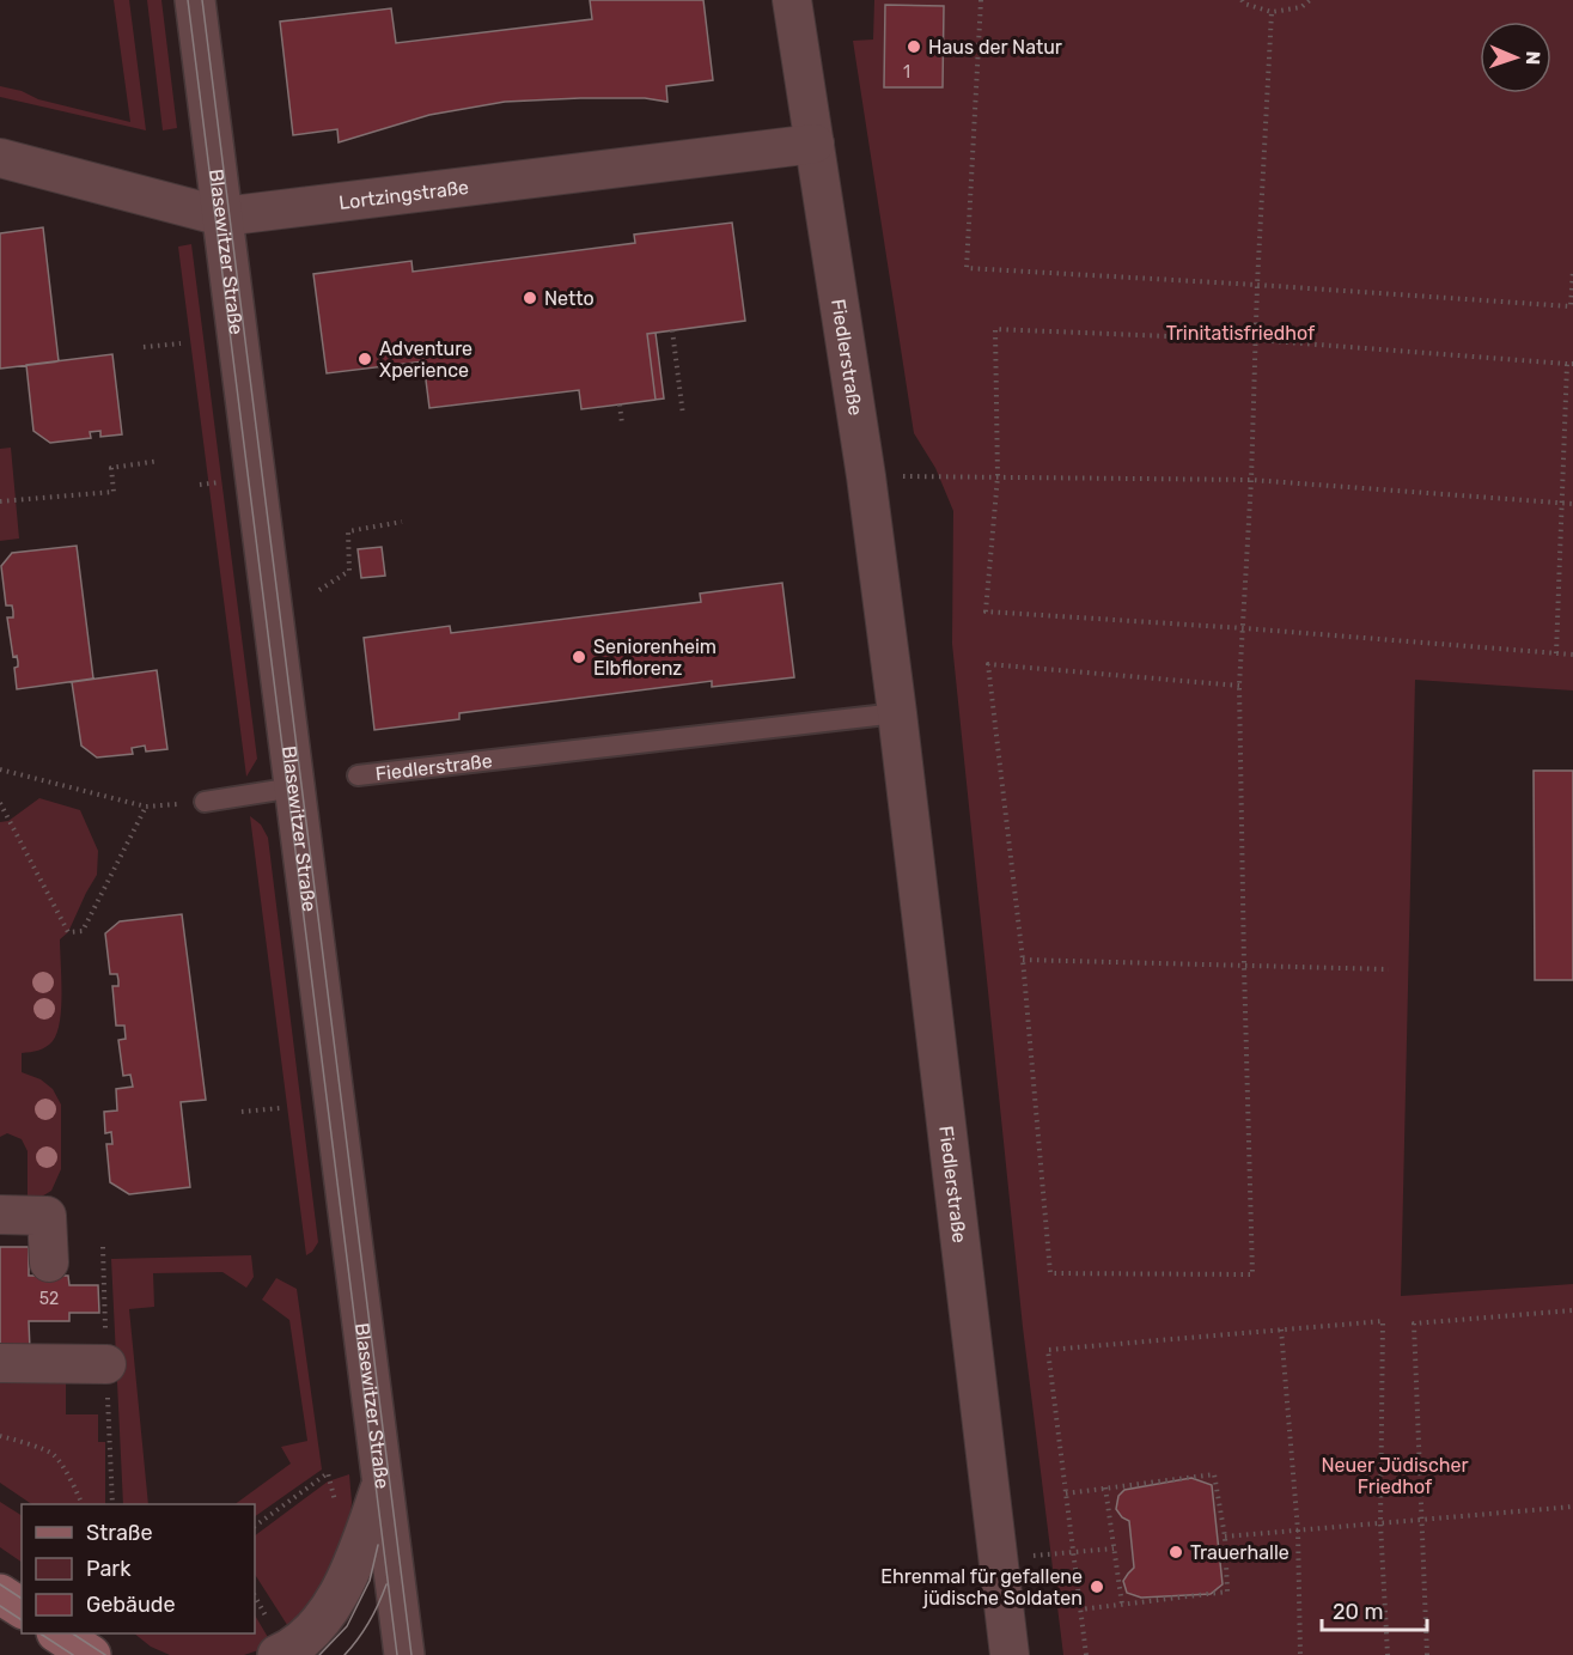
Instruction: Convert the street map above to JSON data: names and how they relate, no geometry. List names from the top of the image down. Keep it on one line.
{"streets":{"street":["Lortzingstraße","Blasewitzer Straße","Fiedlerstraße"]},"crossings":[["Lortzingstraße","Blasewitzer Straße"],["Lortzingstraße","Fiedlerstraße"]],"parks":["Trinitatisfriedhof","Neuer Jüdischer Friedhof"],"places":["Haus der Natur","Netto","Adventure Xperience","Seniorenheim Elbflorenz","Trauerhalle","Ehrenmal für gefallene jüdische Soldaten"],"house_numbers":["1","52"],"legend":["Straße","Park","Gebäude"],"scale_bar":"20 m","north":"right"}
